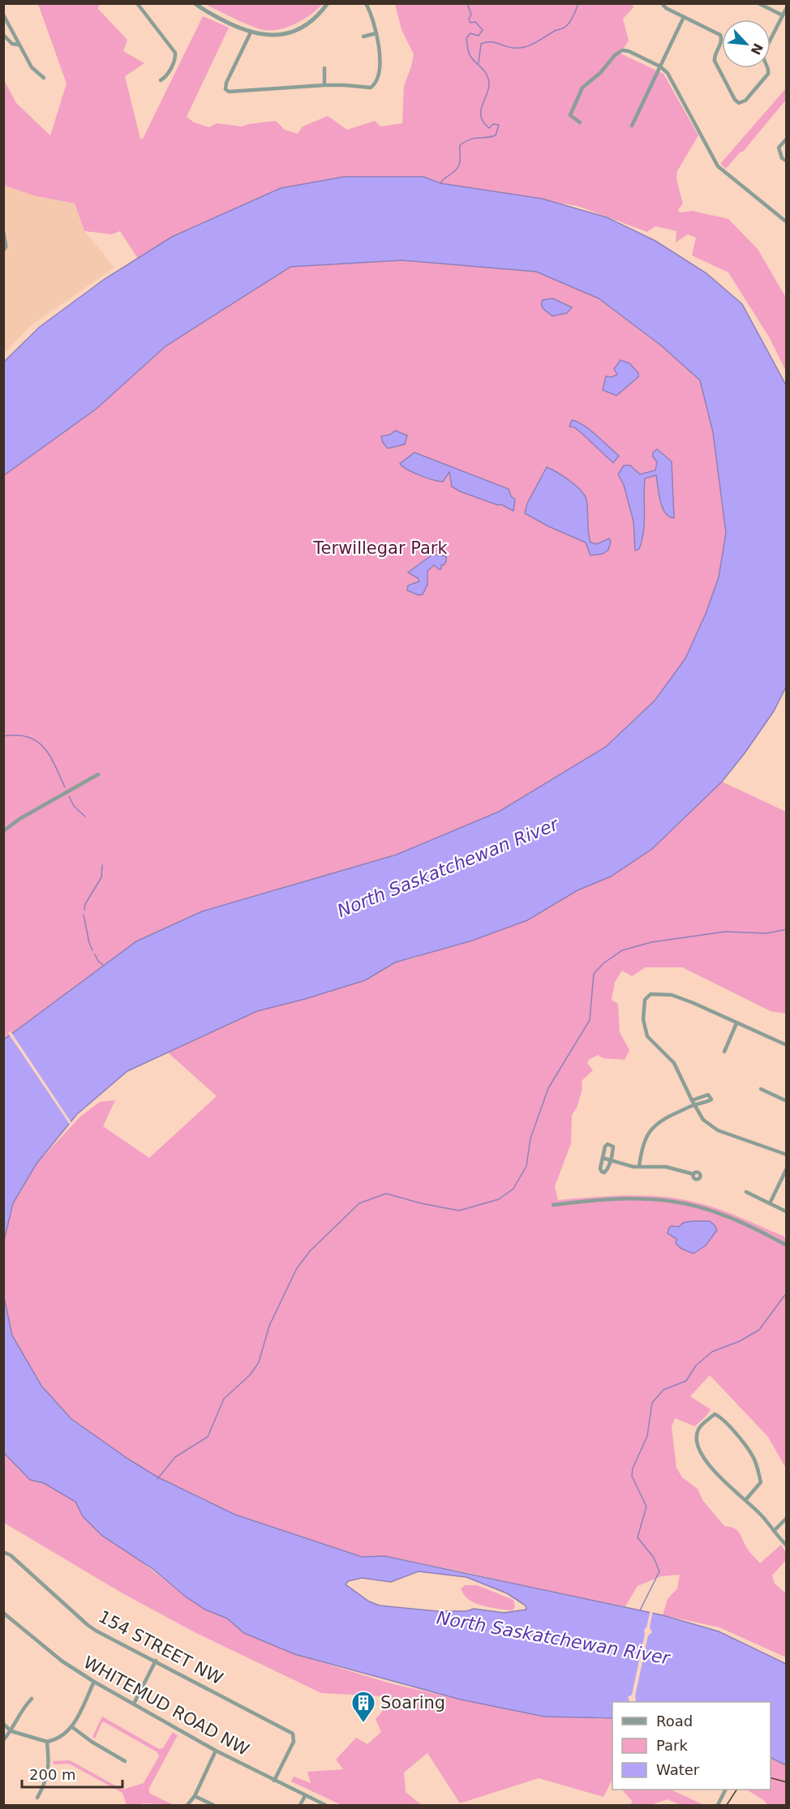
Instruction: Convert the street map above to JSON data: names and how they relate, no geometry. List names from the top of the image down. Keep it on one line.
{"streets":{"street":["154 STREET NW","WHITEMUD ROAD NW"]},"crossings":[["154 STREET NW","WHITEMUD ROAD NW"]],"water":["North Saskatchewan River"],"parks":["Terwillegar Park"],"places":{"building":["Soaring"]},"legend":["Road","Park","Water"],"scale_bar":"200 m","north":"bottom right"}
